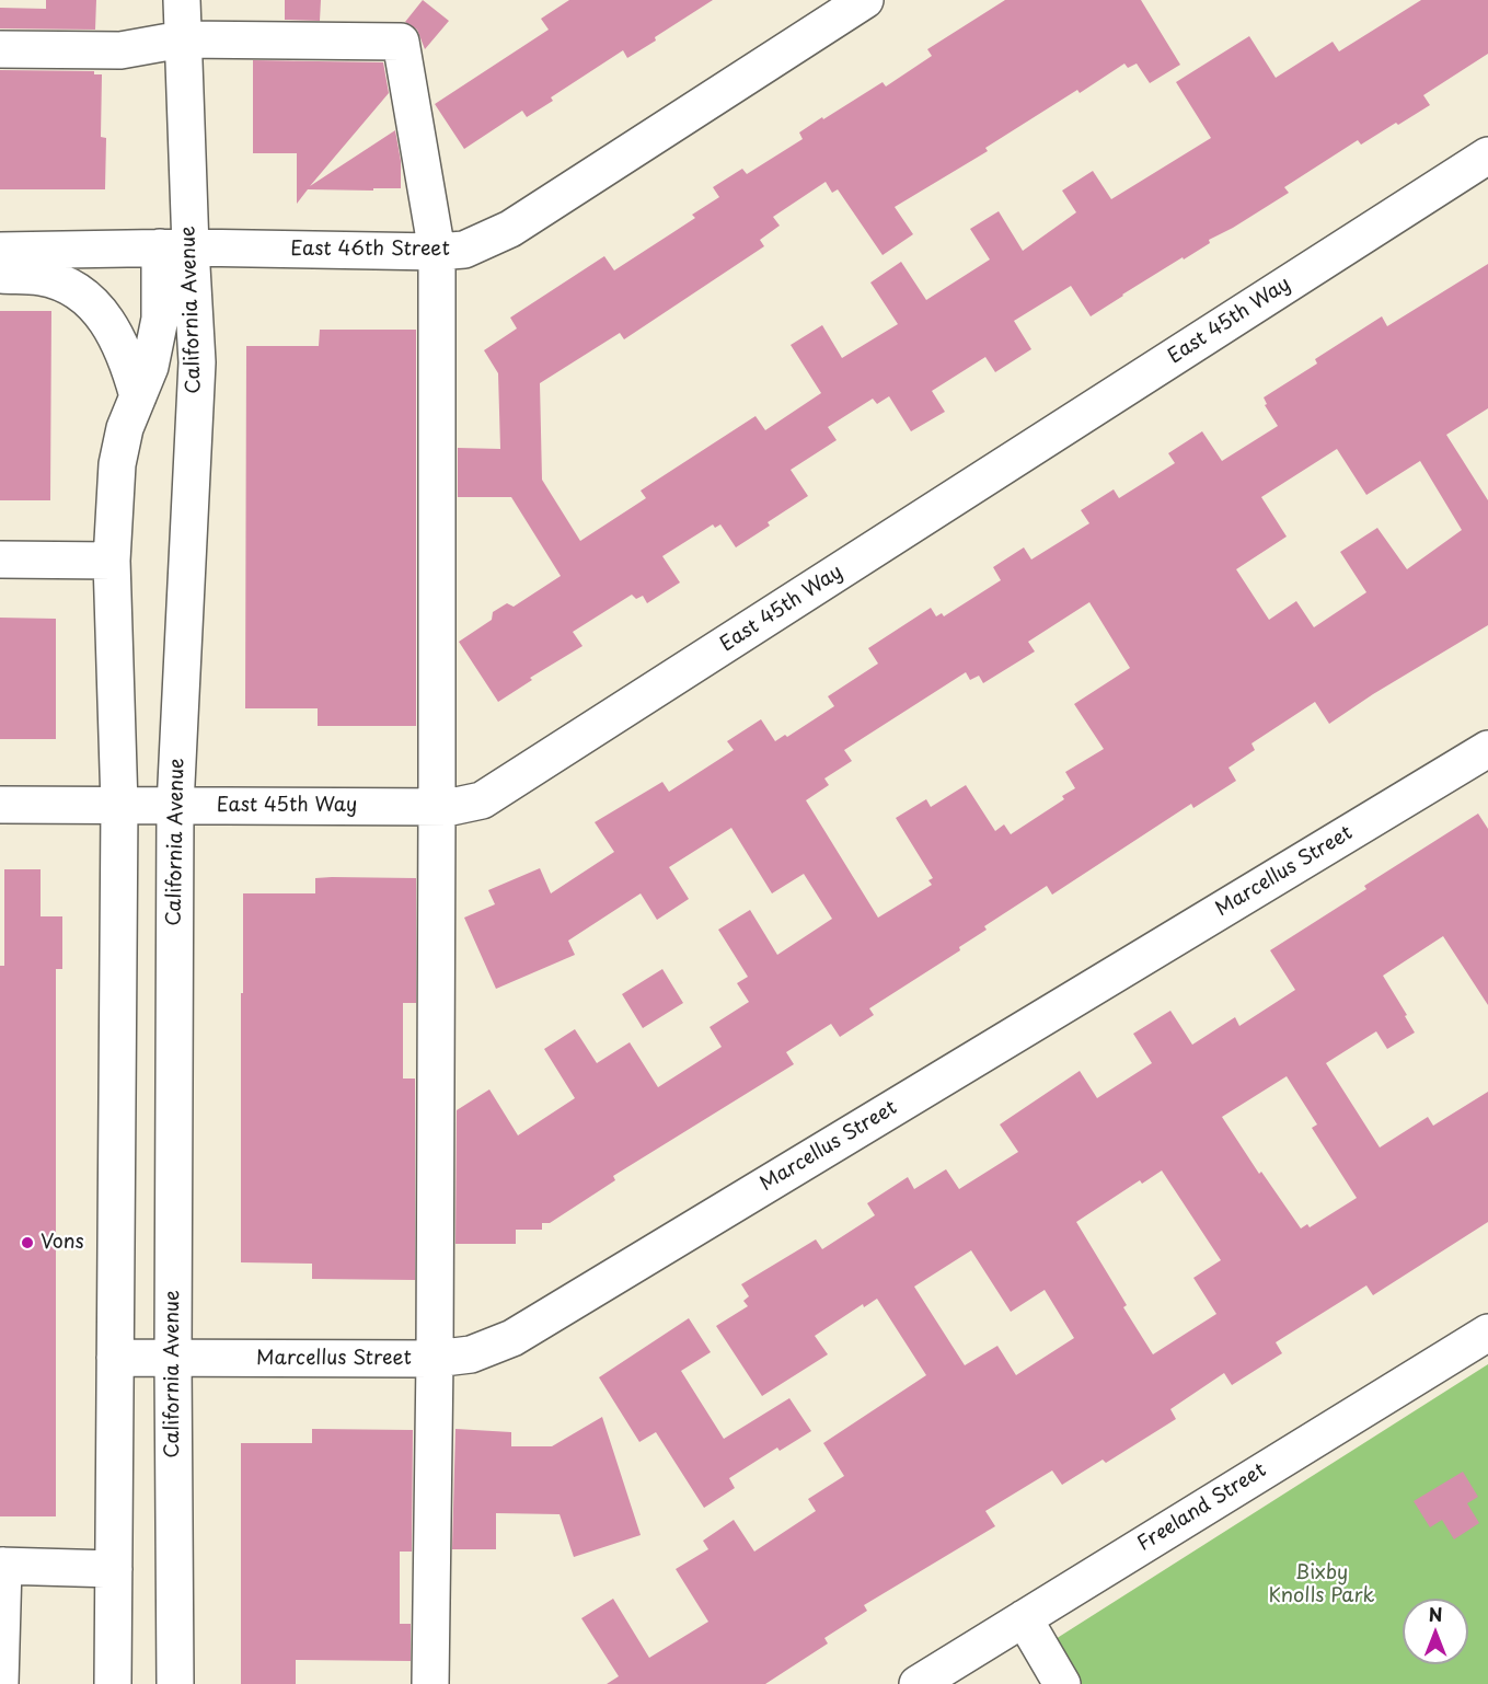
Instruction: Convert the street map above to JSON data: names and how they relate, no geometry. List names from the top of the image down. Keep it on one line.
{"streets":{"street":["East 46th Street","California Avenue","East 45th Way","Marcellus Street","Freeland Street"]},"crossings":[["East 46th Street","California Avenue"],["California Avenue","East 45th Way"],["California Avenue","Marcellus Street"]],"parks":["Bixby Knolls Park"],"places":["Vons"],"north":"top"}
